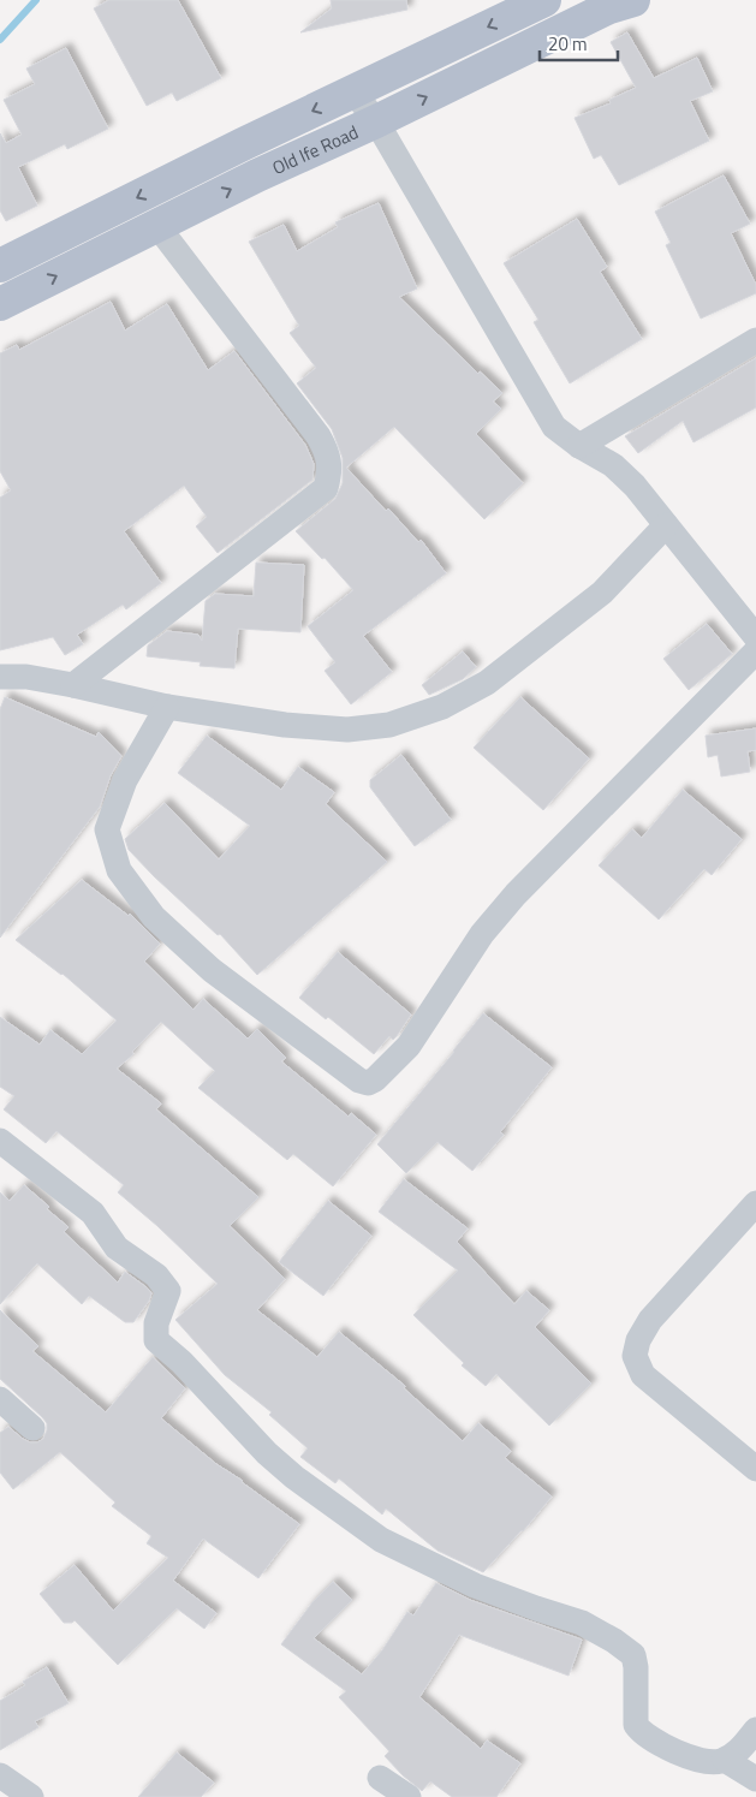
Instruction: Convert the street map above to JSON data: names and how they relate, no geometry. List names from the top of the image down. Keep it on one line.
{"streets":{"main road":["Old Ife Road"]},"scale_bar":"20 m"}
